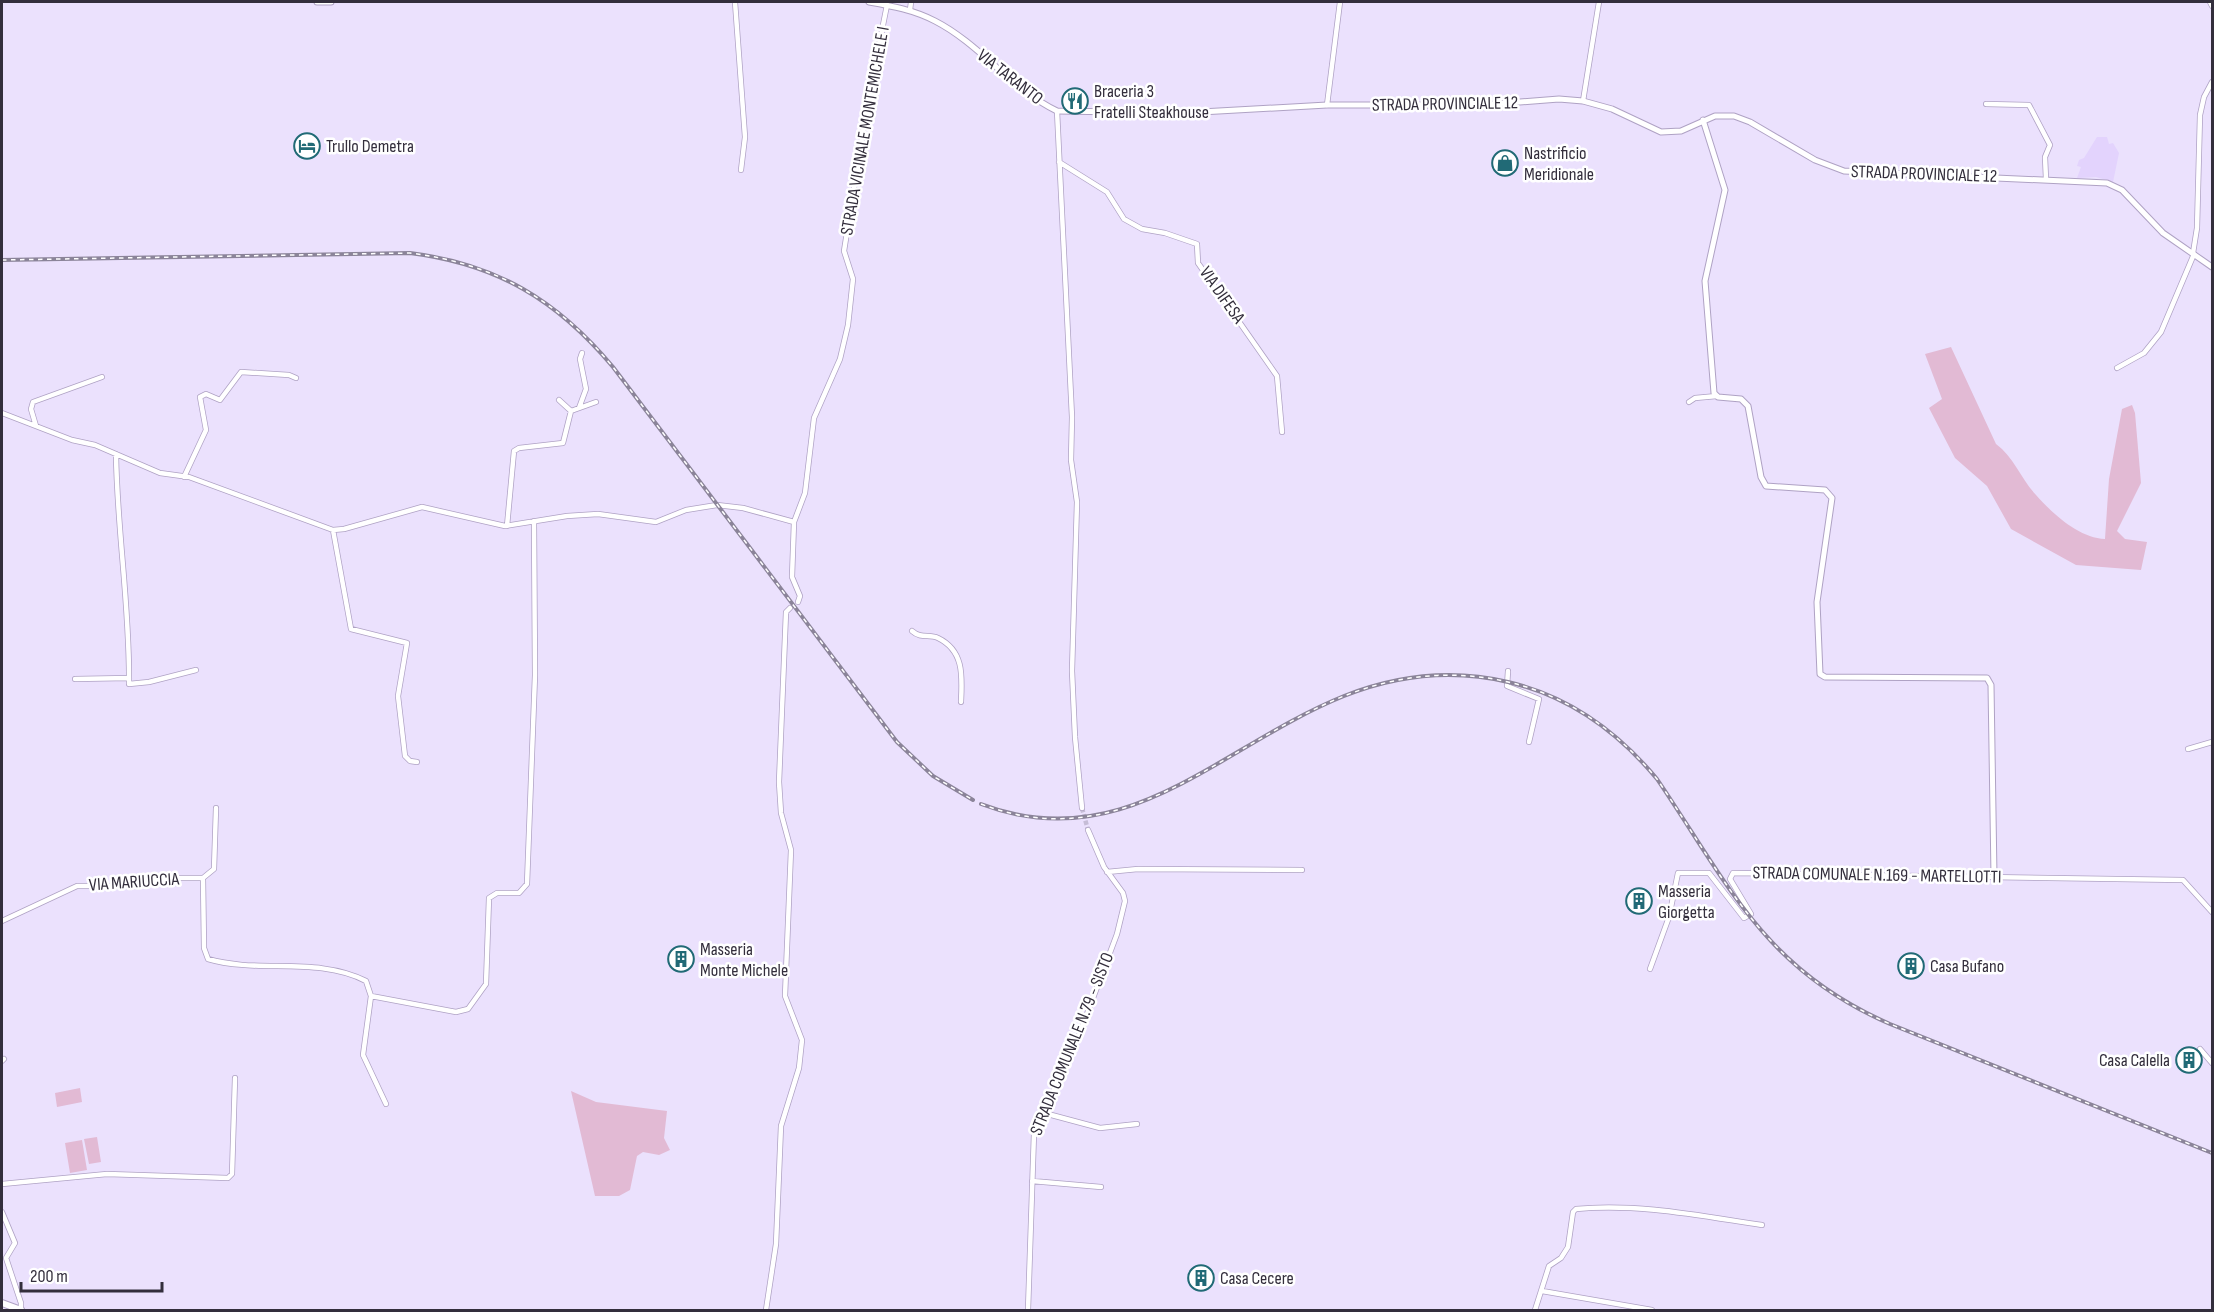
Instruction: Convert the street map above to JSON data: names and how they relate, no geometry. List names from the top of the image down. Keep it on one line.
{"streets":{"street":["VIA TARANTO","STRADA PROVINCIALE 12","STRADA VICINALE MONTEMICHELE I","VIA DIFESA","STRADA COMUNALE N.169 - MARTELLOTTI","VIA MARIUCCIA","STRADA COMUNALE N.79 - SISTO"]},"crossings":[["VIA TARANTO","STRADA PROVINCIALE 12"],["VIA TARANTO","STRADA VICINALE MONTEMICHELE I"]],"places":{"restaurant":["Braceria 3 Fratelli Steakhouse"],"hotel":["Trullo Demetra"],"shop":["Nastrificio Meridionale"],"building":["Masseria Giorgetta","Masseria Monte Michele","Casa Bufano","Casa Calella","Casa Cecere"]},"scale_bar":"200 m"}
